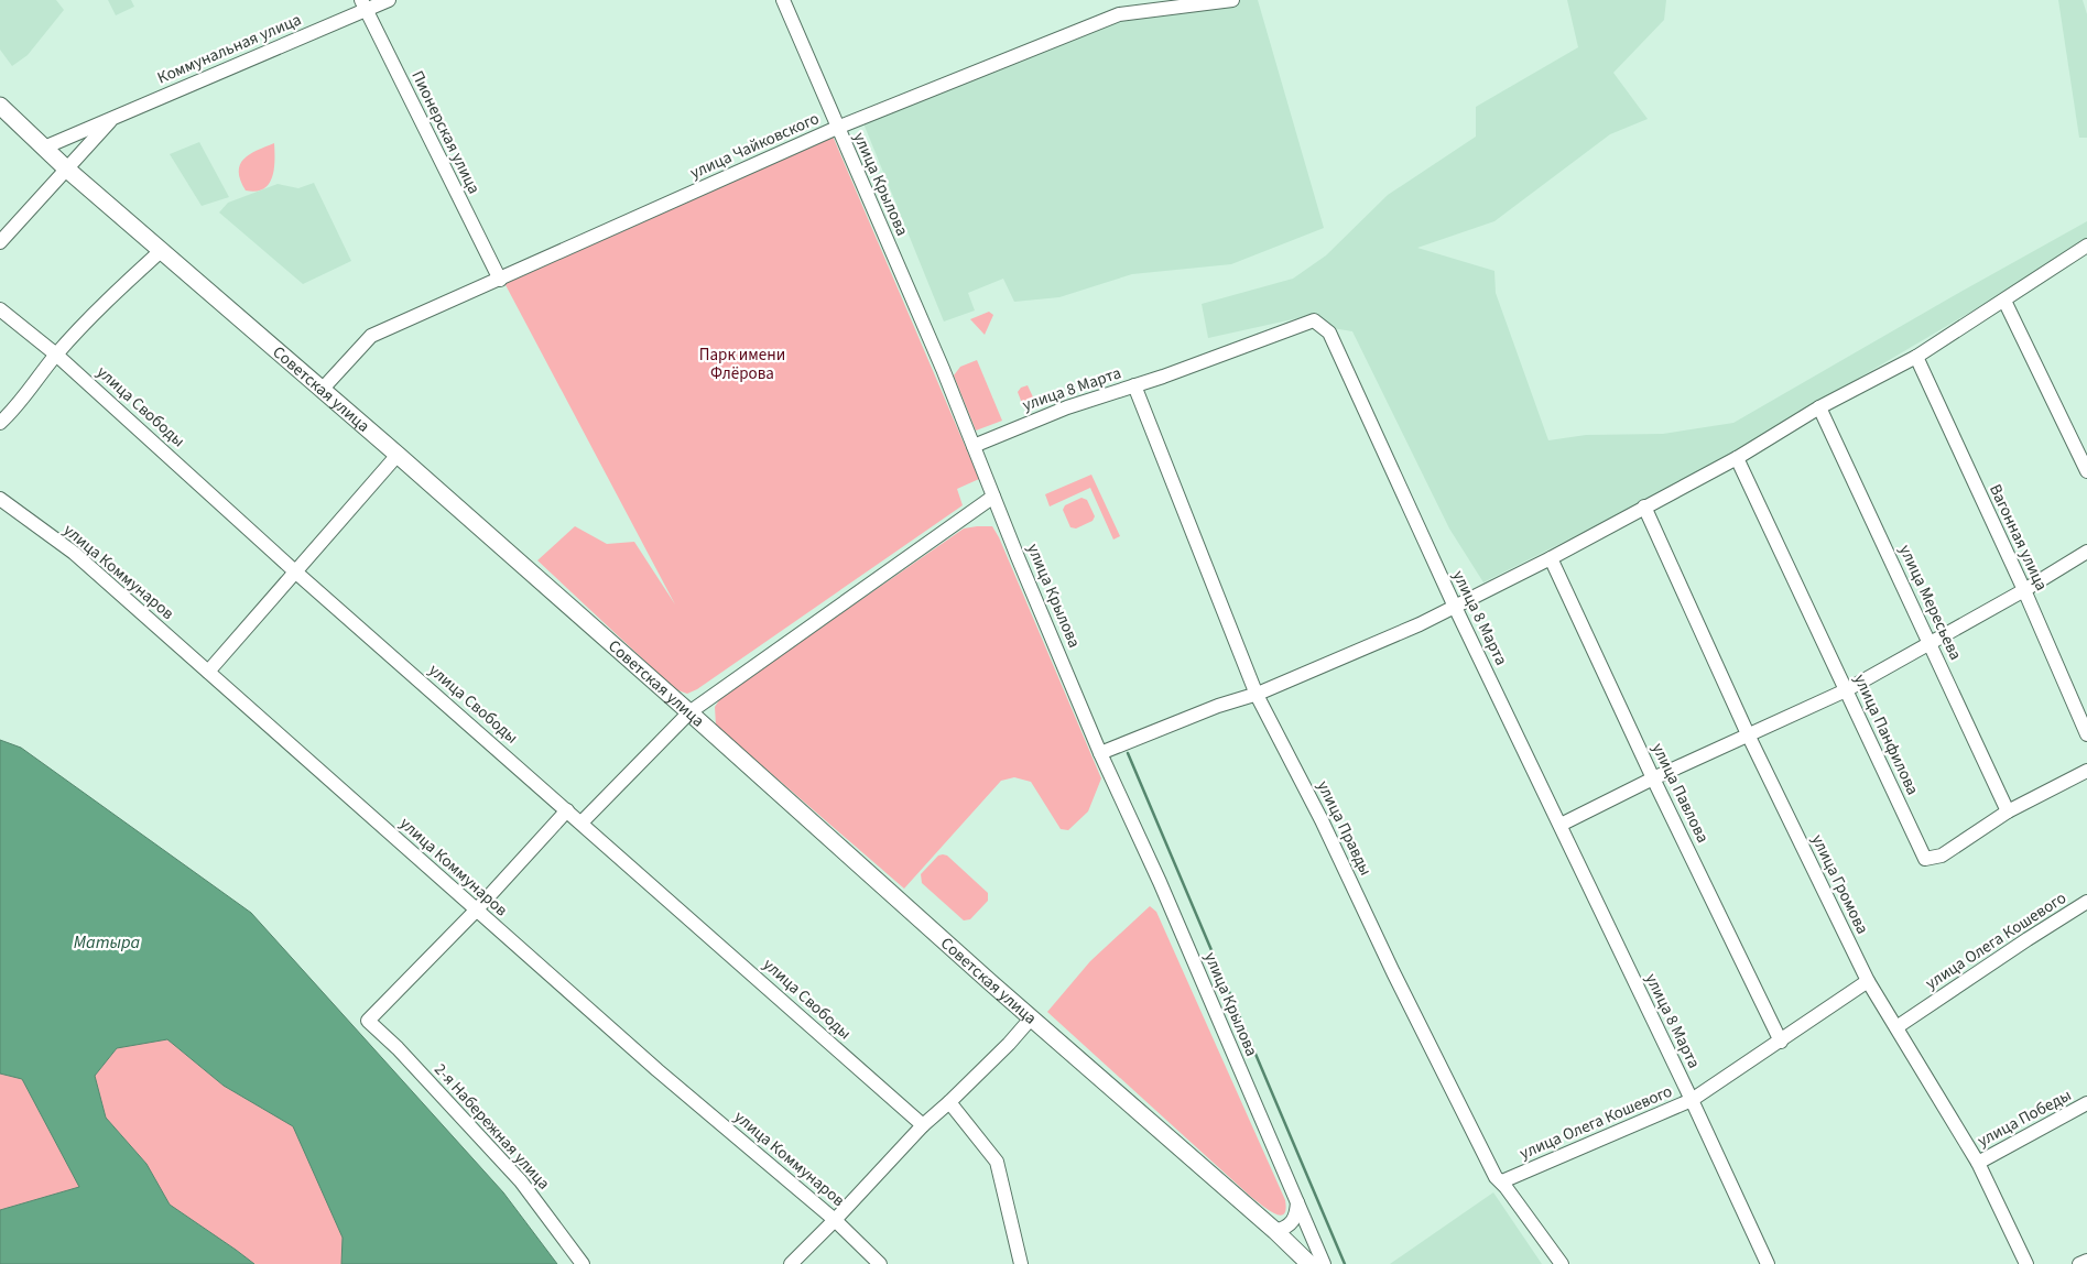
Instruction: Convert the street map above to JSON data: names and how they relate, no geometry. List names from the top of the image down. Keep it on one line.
{"streets":{"main road":["Советская улица"],"street":["Коммунальная улица","Пионерская улица","улица Чайковского","улица Крылова","улица 8 Марта","улица Свободы","Вагонная улица","улица Коммунаров","улица Мересьева","улица Панфилова","улица Павлова","улица Правды","улица Громова","улица Олега Кошевого","улица Победы","2-я Набережная улица"]},"crossings":[["Коммунальная улица","Пионерская улица"],["Коммунальная улица","Советская улица"],["Пионерская улица","улица Чайковского"],["улица Чайковского","улица Крылова"],["улица Чайковского","Советская улица"],["улица Крылова","улица 8 Марта"],["улица 8 Марта","улица Правды"],["улица 8 Марта","улица Олега Кошевого"],["улица Коммунаров","2-я Набережная улица"],["улица Мересьева","улица Панфилова"],["улица Павлова","улица Олега Кошевого"],["улица Правды","улица Олега Кошевого"],["улица Громова","улица Олега Кошевого"],["улица Громова","улица Победы"]],"water":["Матыра"],"parks":["Парк имени Флёрова"]}
